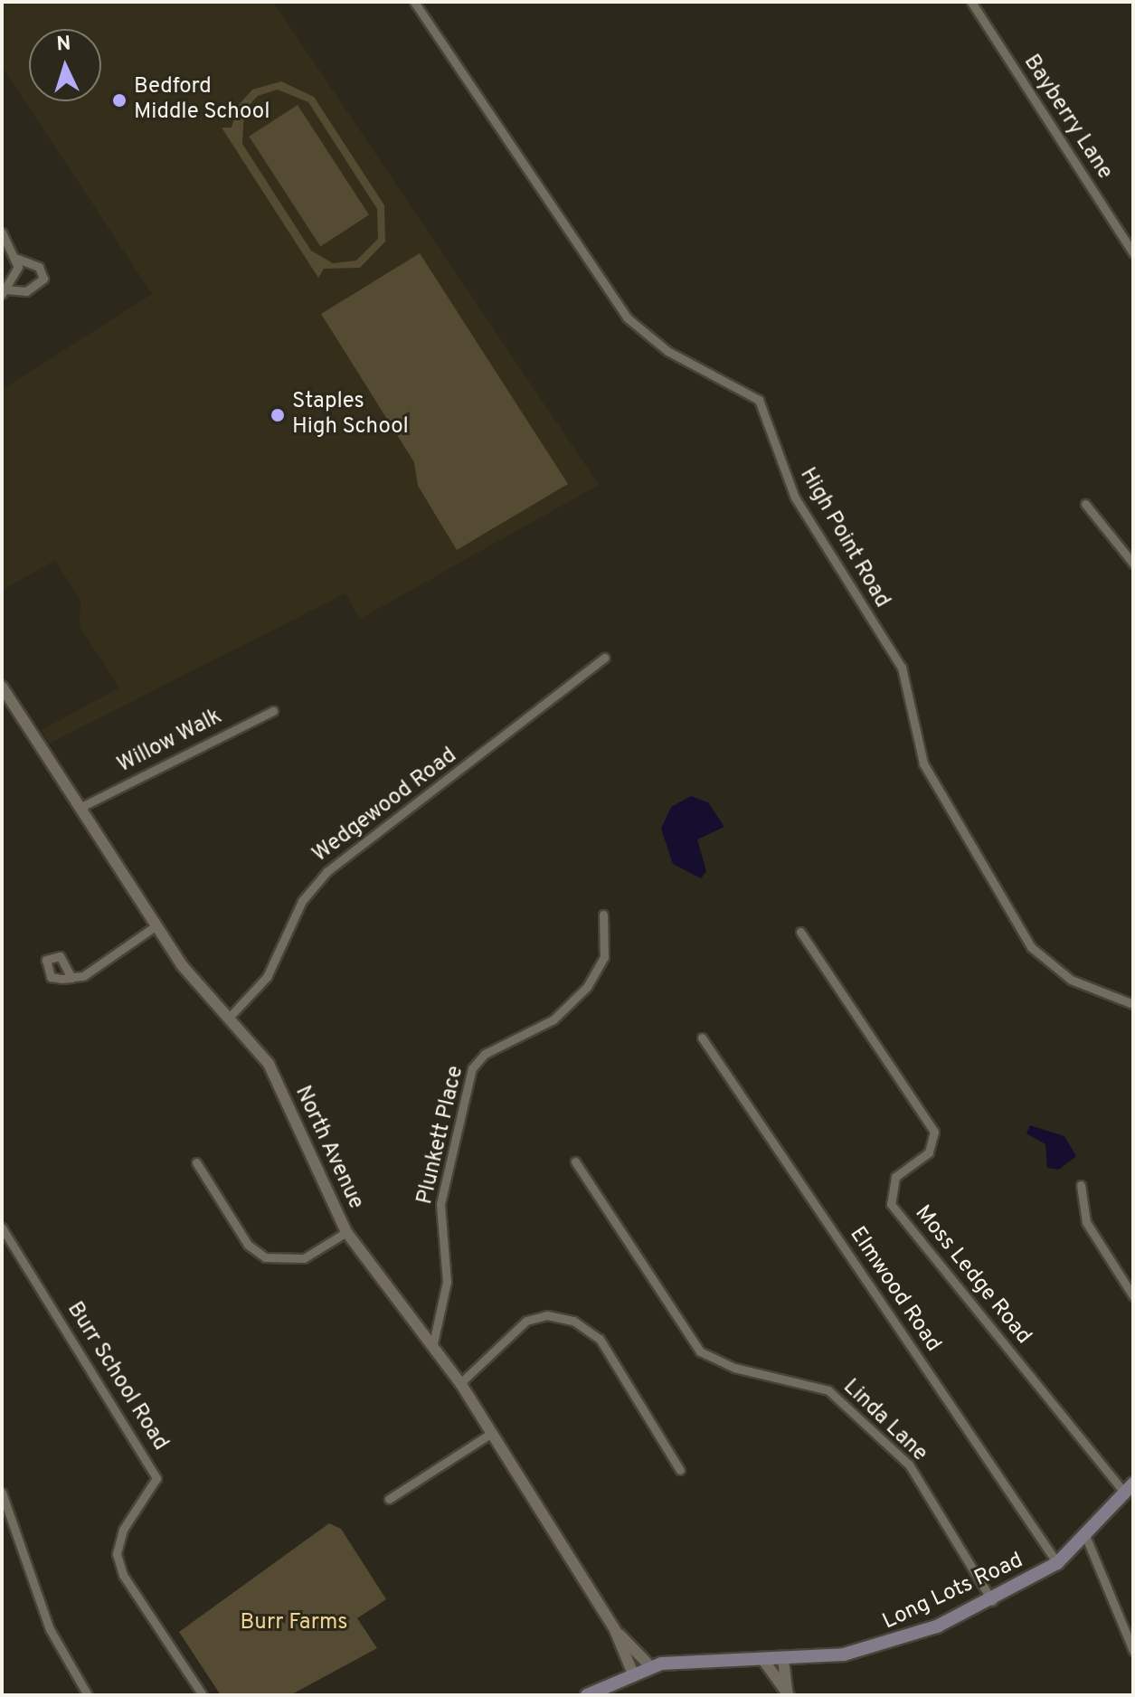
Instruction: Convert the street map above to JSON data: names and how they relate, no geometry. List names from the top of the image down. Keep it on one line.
{"streets":{"main road":["Long Lots Road"],"street":["Bayberry Lane","High Point Road","Willow Walk","Wedgewood Road","Plunkett Place","North Avenue","Moss Ledge Road","Elmwood Road","Burr School Road","Linda Lane"]},"crossings":[["Willow Walk","North Avenue"],["Wedgewood Road","North Avenue"],["Plunkett Place","North Avenue"],["North Avenue","Long Lots Road"],["Moss Ledge Road","Long Lots Road"],["Elmwood Road","Long Lots Road"],["Linda Lane","Long Lots Road"]],"parks":["Burr Farms"],"places":["Bedford Middle School","Staples High School"],"north":"top"}
